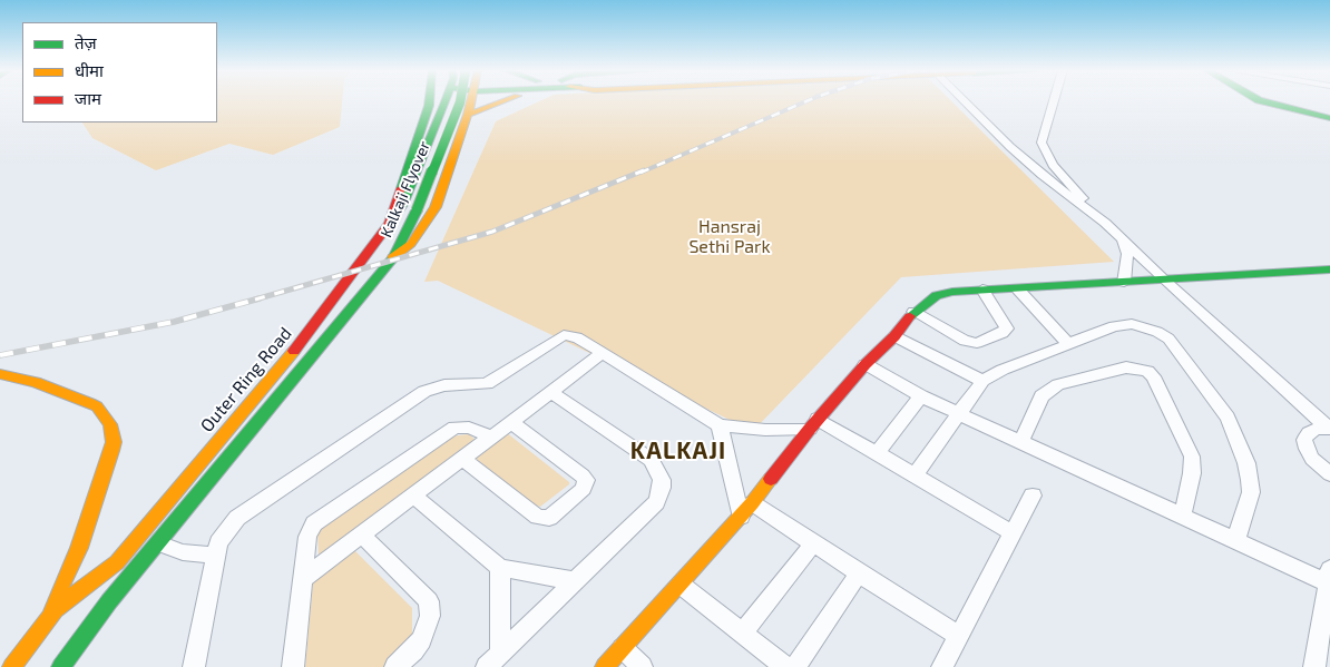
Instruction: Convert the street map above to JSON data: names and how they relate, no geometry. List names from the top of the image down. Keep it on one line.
{"streets":{"main road":["Kalkaji Flyover","Outer Ring Road"]},"crossings":[["Kalkaji Flyover","Outer Ring Road"]],"districts":["KALKAJI"],"parks":["Hansraj Sethi Park"],"legend":["तेज़","धीमा","जाम"]}
